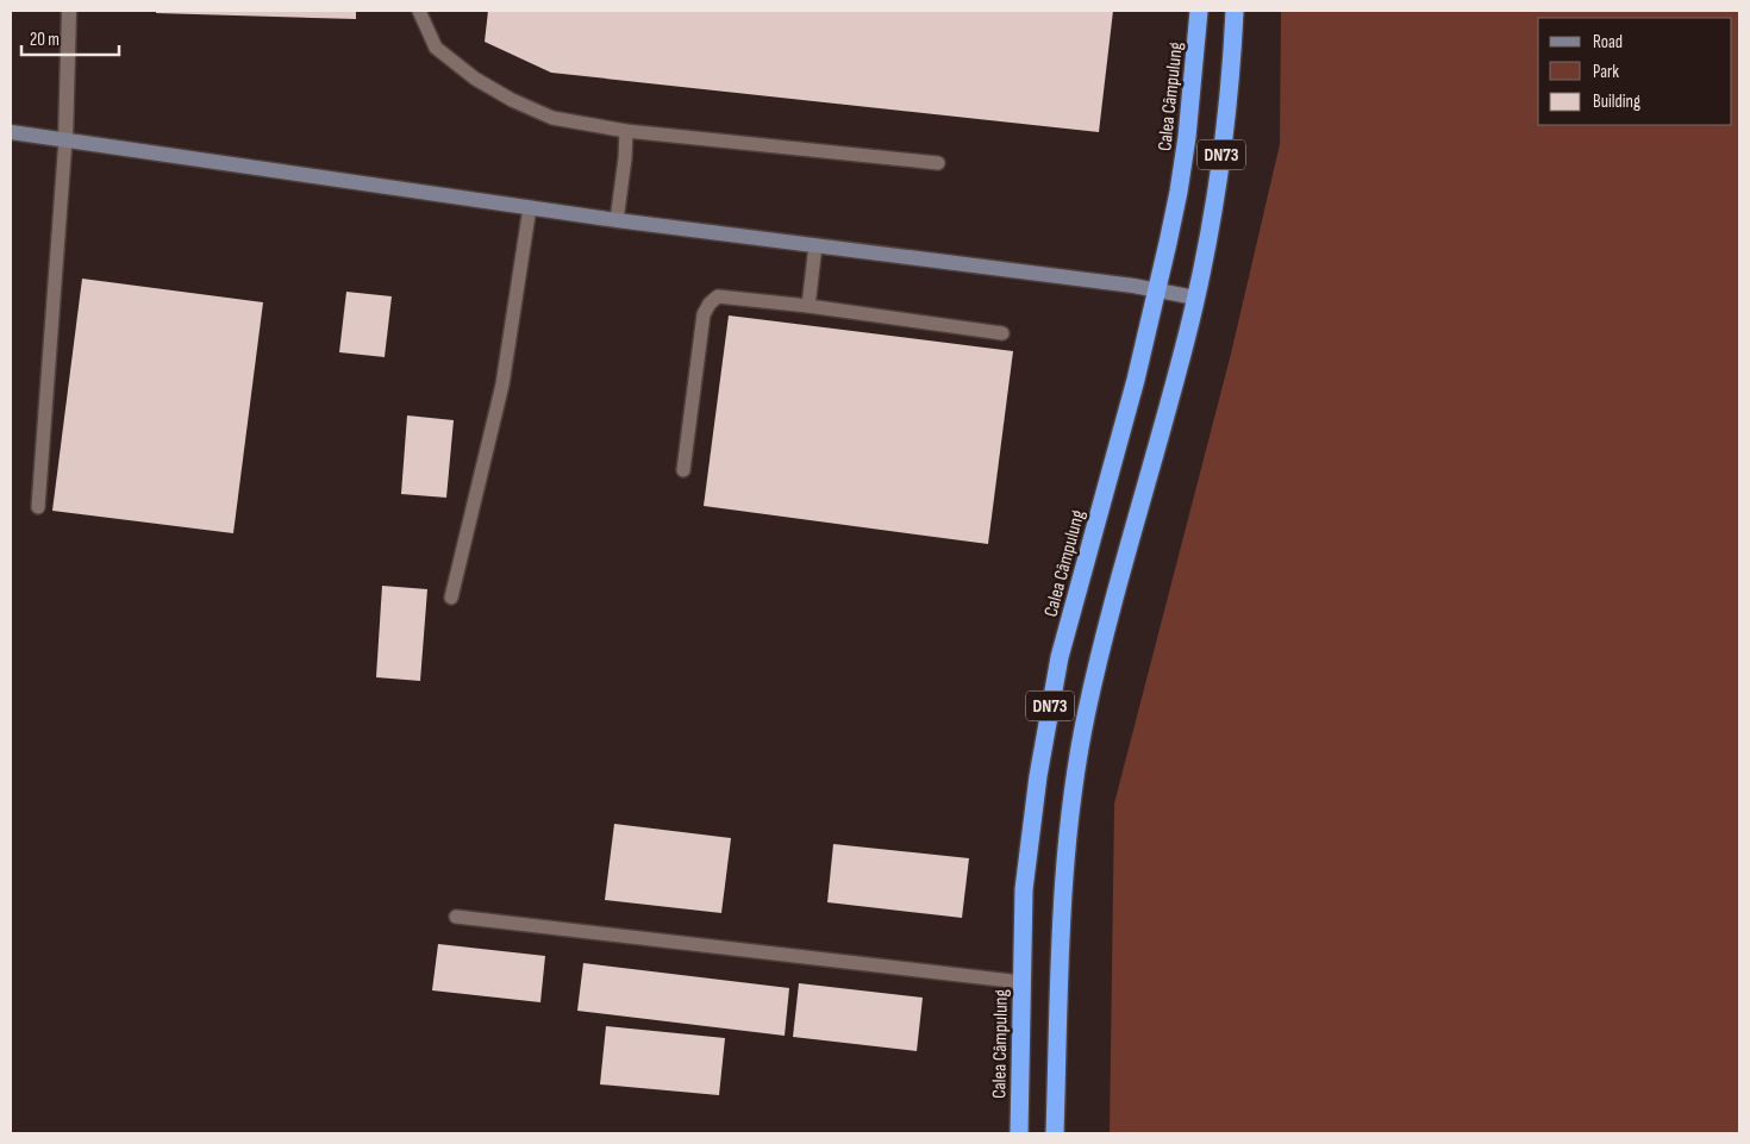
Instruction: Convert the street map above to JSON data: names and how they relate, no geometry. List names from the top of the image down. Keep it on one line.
{"streets":{"highway":["Calea Câmpulung","DN73"]},"legend":["Road","Park","Building"],"scale_bar":"20 m"}
